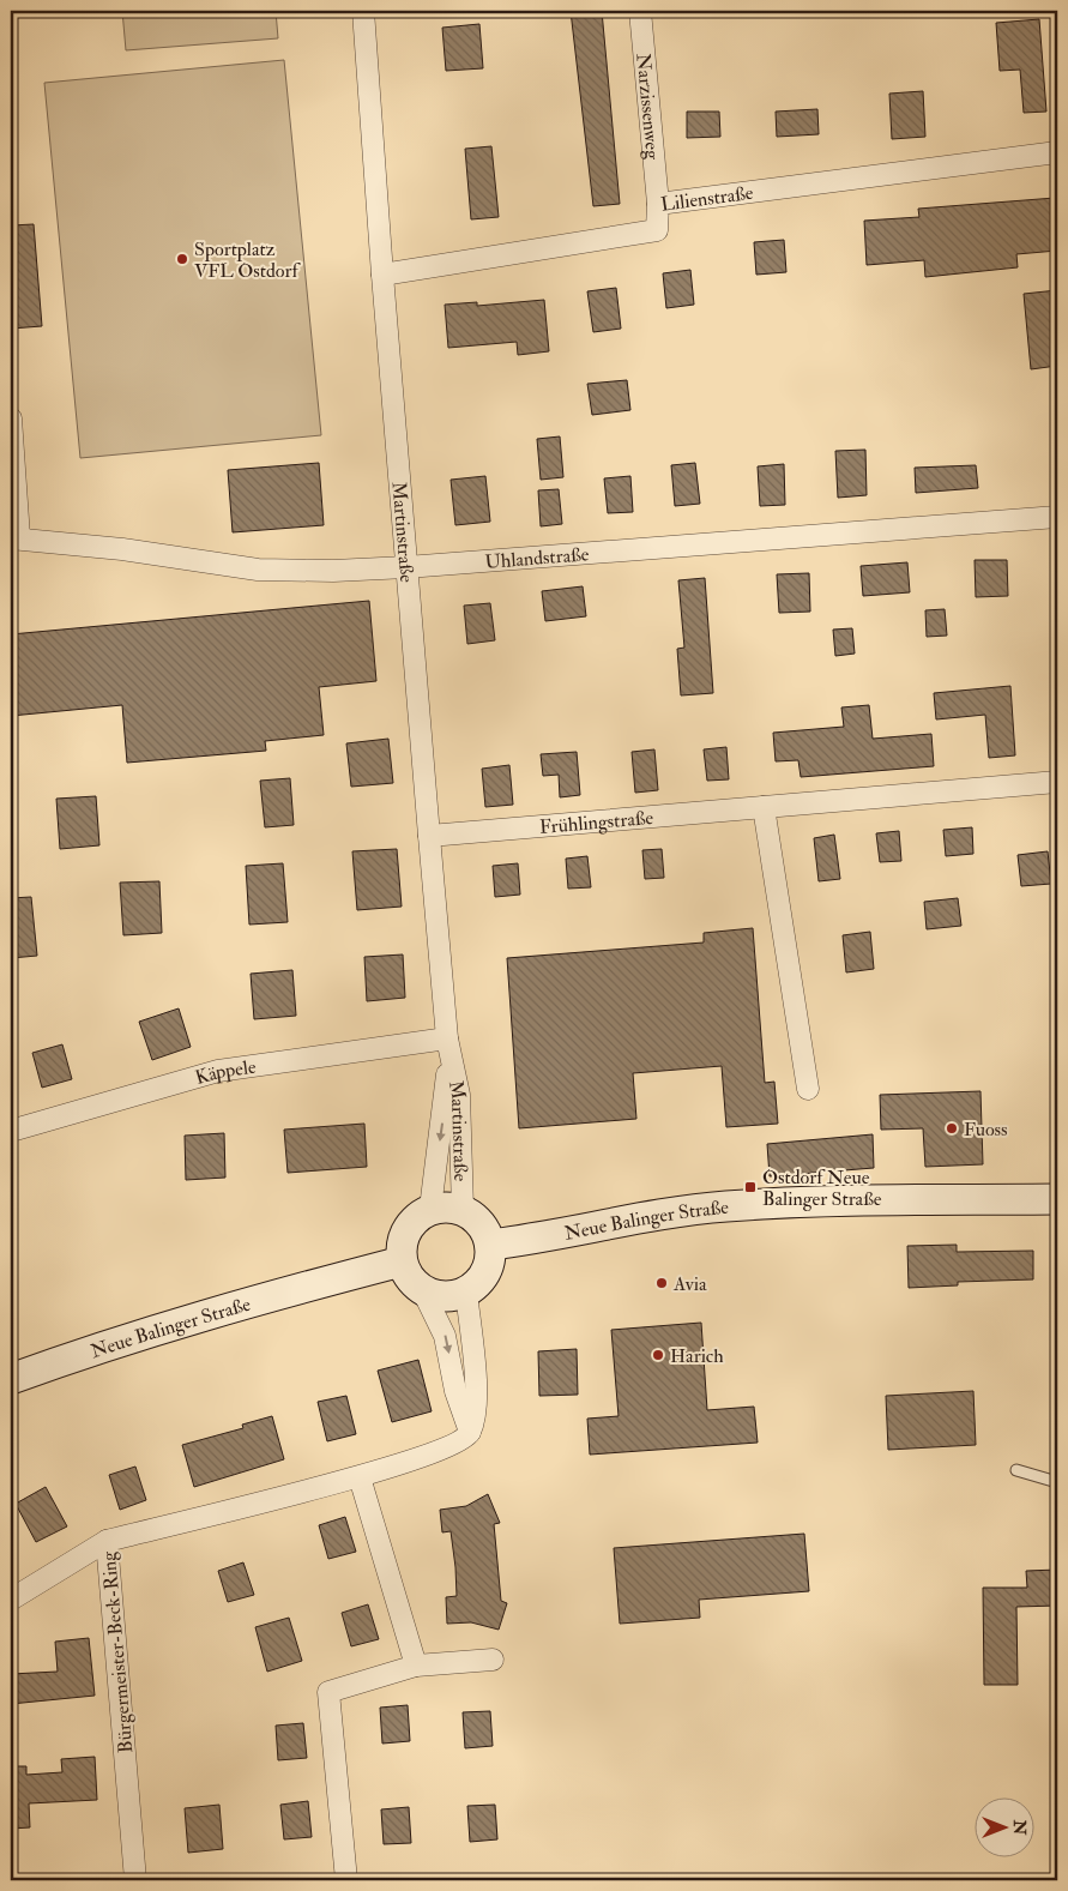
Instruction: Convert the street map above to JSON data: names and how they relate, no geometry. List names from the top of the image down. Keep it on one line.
{"streets":{"main road":["Neue Balinger Straße"],"street":["Narzissenweg","Lilienstraße","Martinstraße","Uhlandstraße","Frühlingstraße","Käppele","Bürgermeister-Beck-Ring"]},"crossings":[["Narzissenweg","Lilienstraße"],["Lilienstraße","Martinstraße"],["Martinstraße","Uhlandstraße"],["Martinstraße","Frühlingstraße"],["Martinstraße","Käppele"],["Martinstraße","Neue Balinger Straße"]],"places":{"other":["Sportplatz VFL Ostdorf","Fuoss","Avia","Harich"],"transit":["Ostdorf Neue Balinger Straße"]},"north":"right"}
